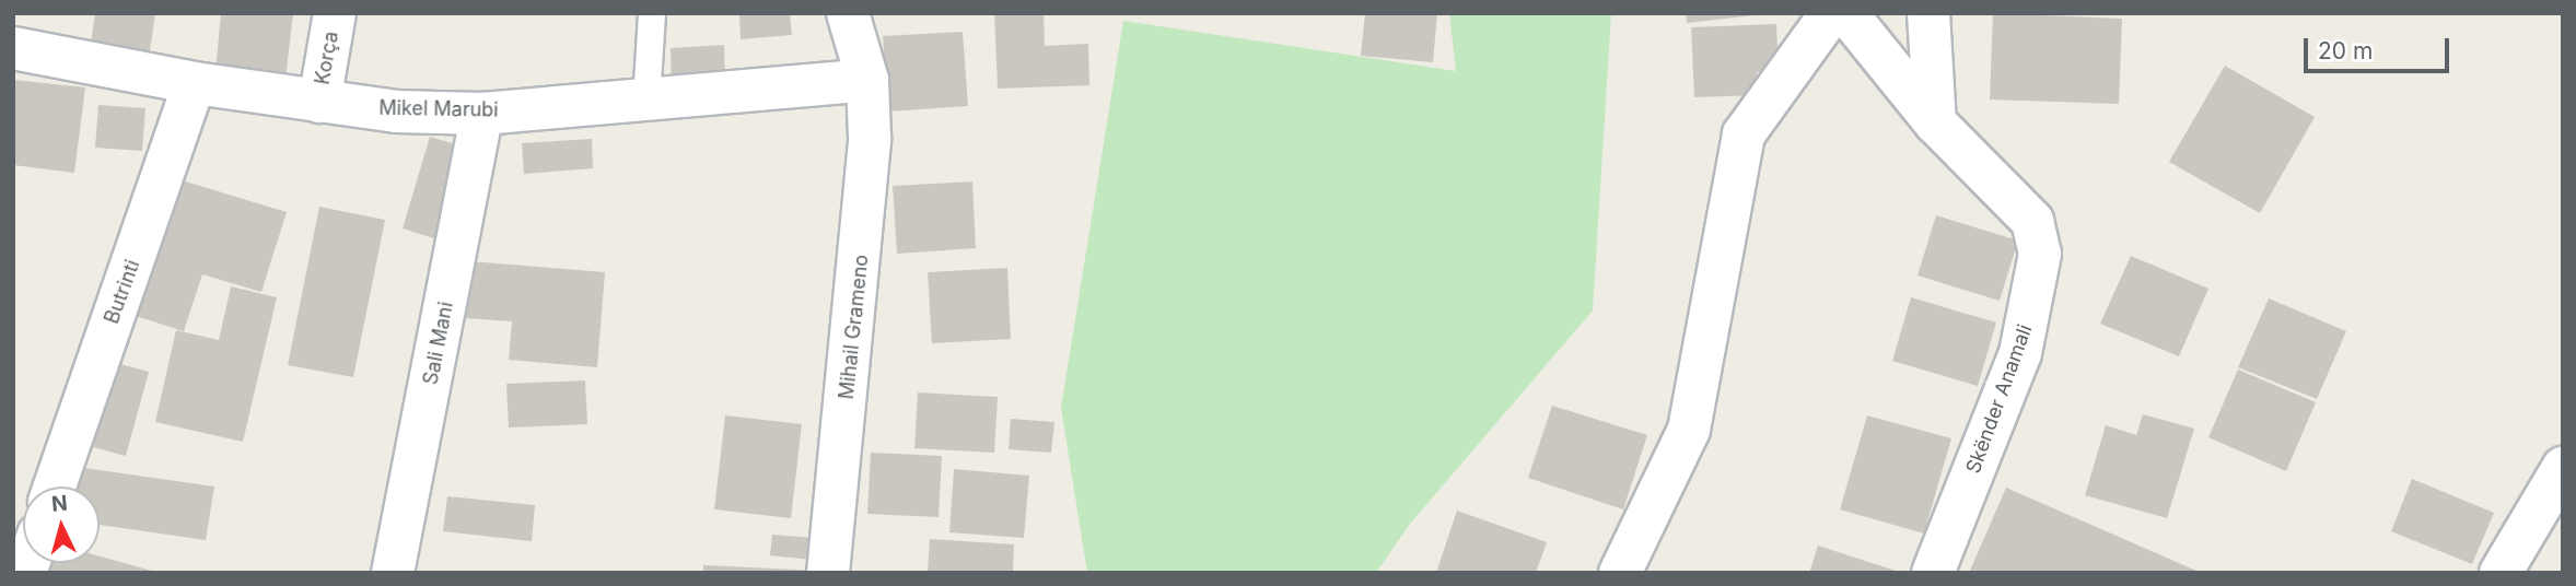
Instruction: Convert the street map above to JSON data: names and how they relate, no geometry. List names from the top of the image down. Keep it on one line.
{"streets":{"street":["Korça","Mikel Marubi","Butrinti","Mihail Grameno","Sali Mani","Skënder Anamali"]},"crossings":[["Korça","Mikel Marubi"],["Mikel Marubi","Butrinti"],["Mikel Marubi","Mihail Grameno"],["Mikel Marubi","Sali Mani"]],"scale_bar":"20 m","north":"top"}
